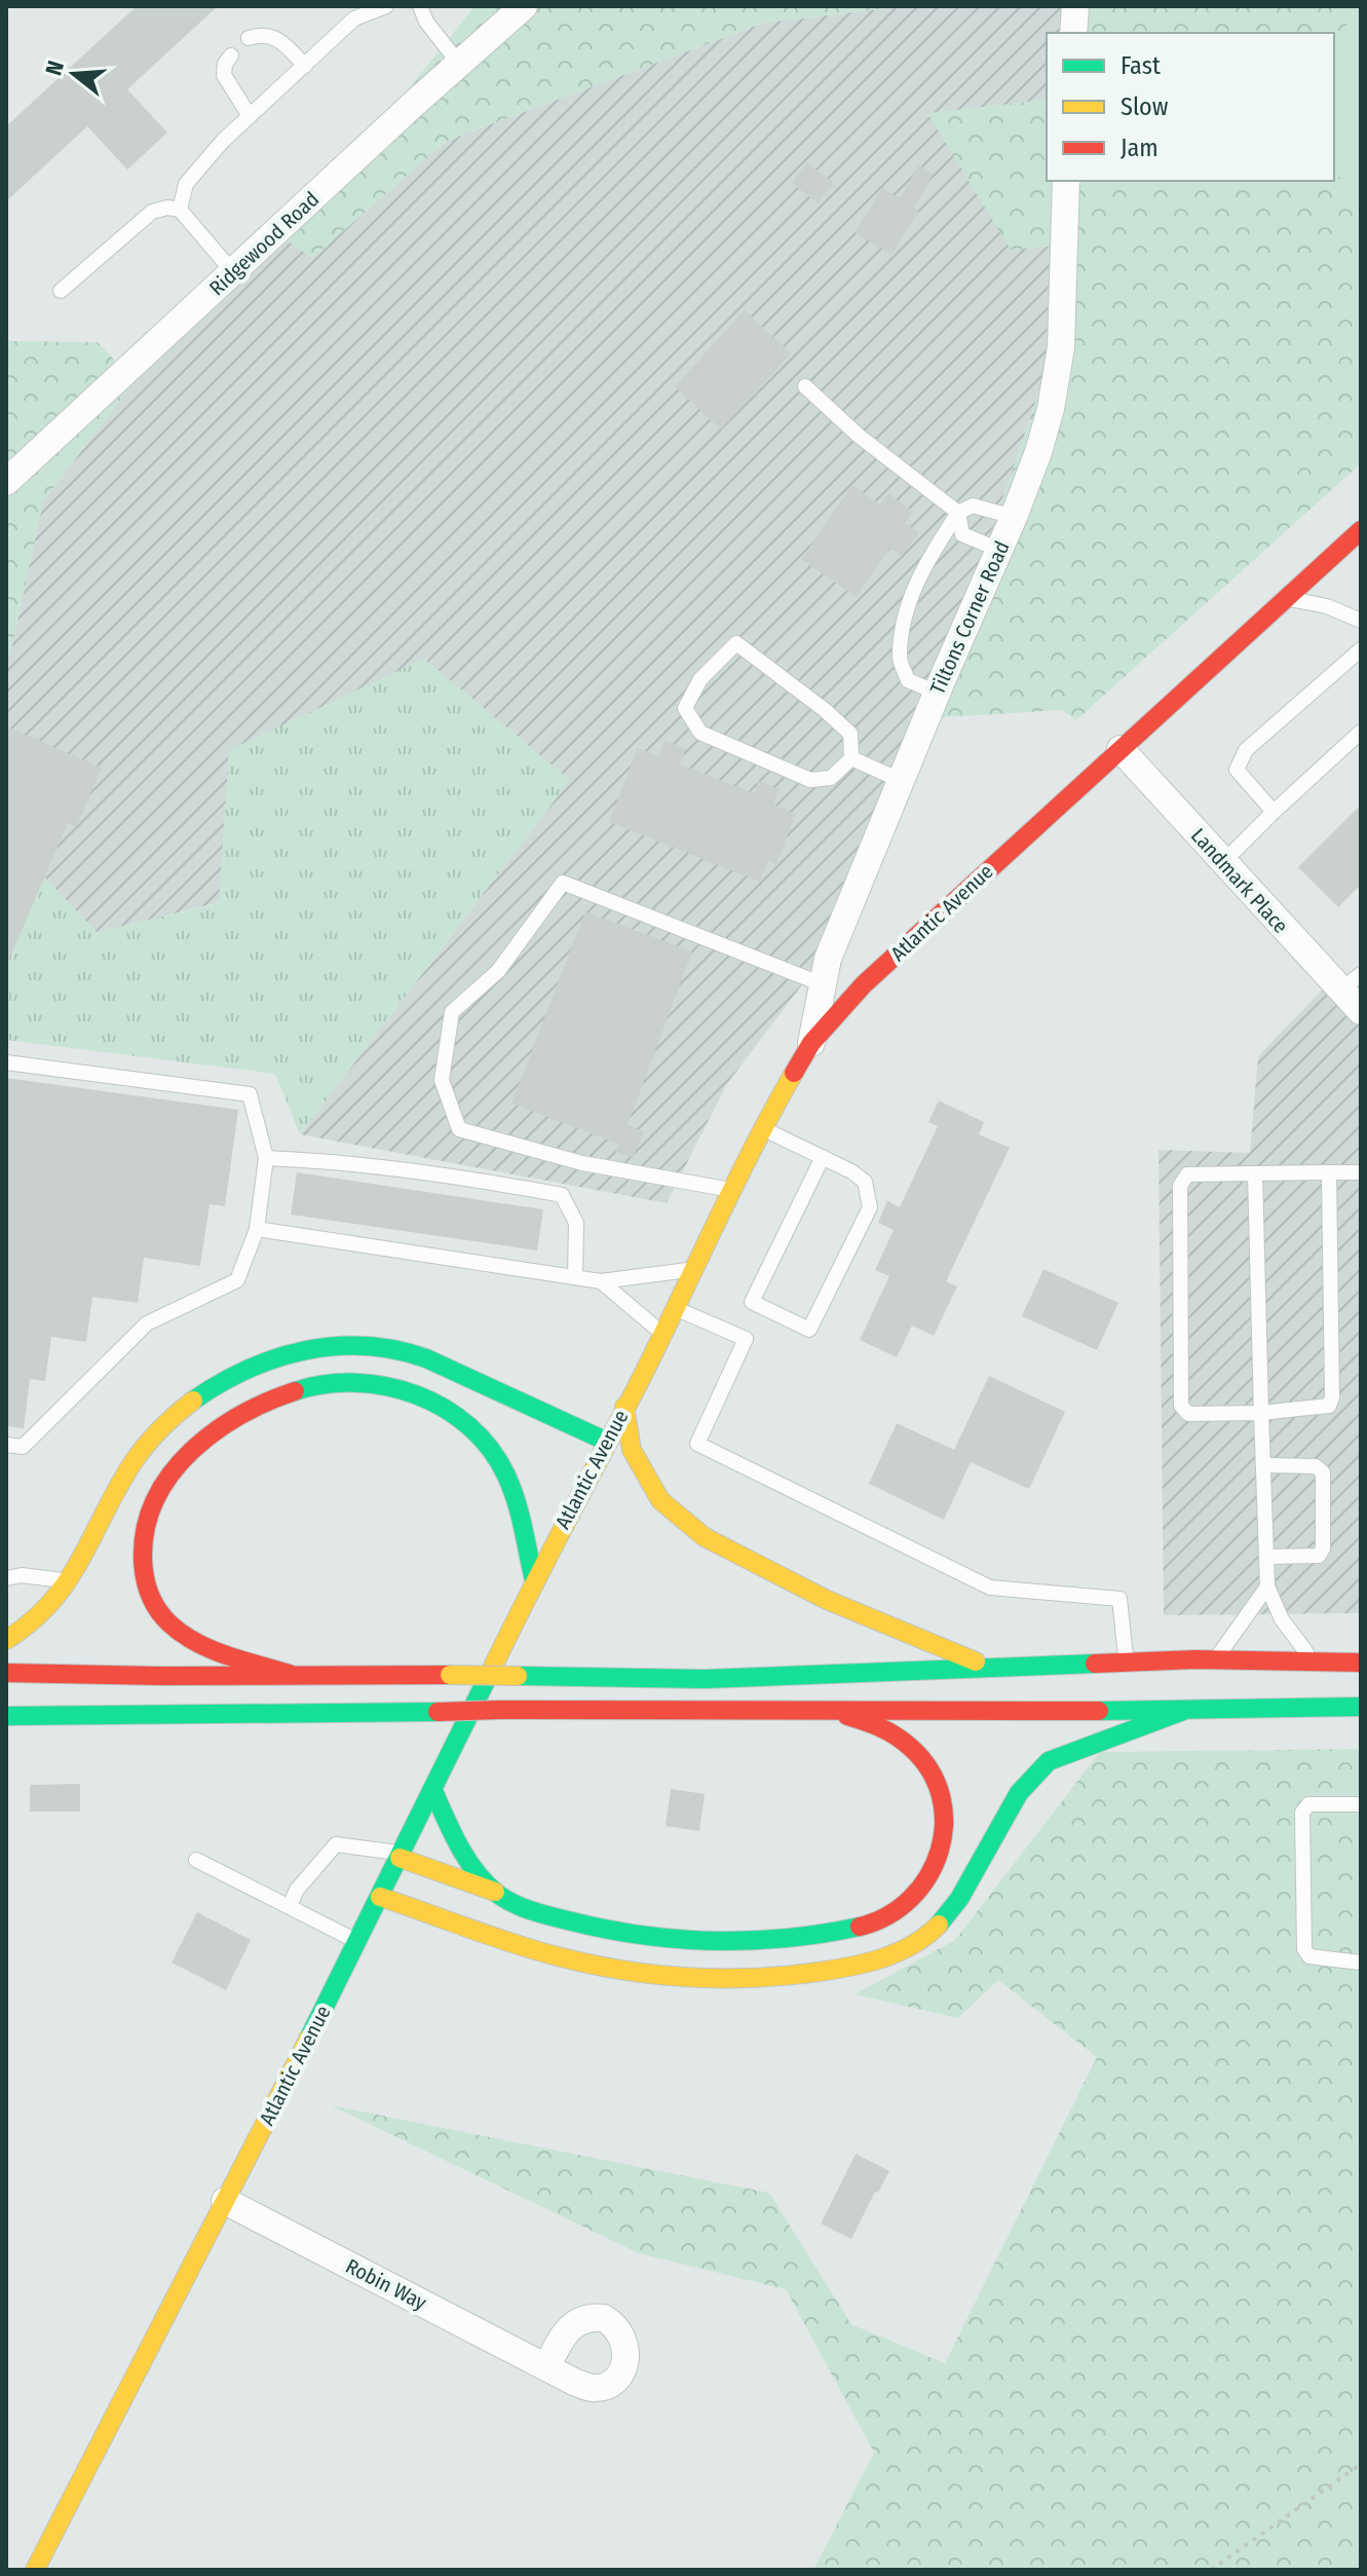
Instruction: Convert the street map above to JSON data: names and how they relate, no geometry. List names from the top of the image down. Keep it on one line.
{"streets":{"main road":["Atlantic Avenue"],"street":["Ridgewood Road","Tiltons Corner Road","Landmark Place","Robin Way"]},"crossings":[["Tiltons Corner Road","Atlantic Avenue"],["Landmark Place","Atlantic Avenue"],["Atlantic Avenue","Robin Way"]],"legend":["Fast","Slow","Jam"],"north":"left"}
